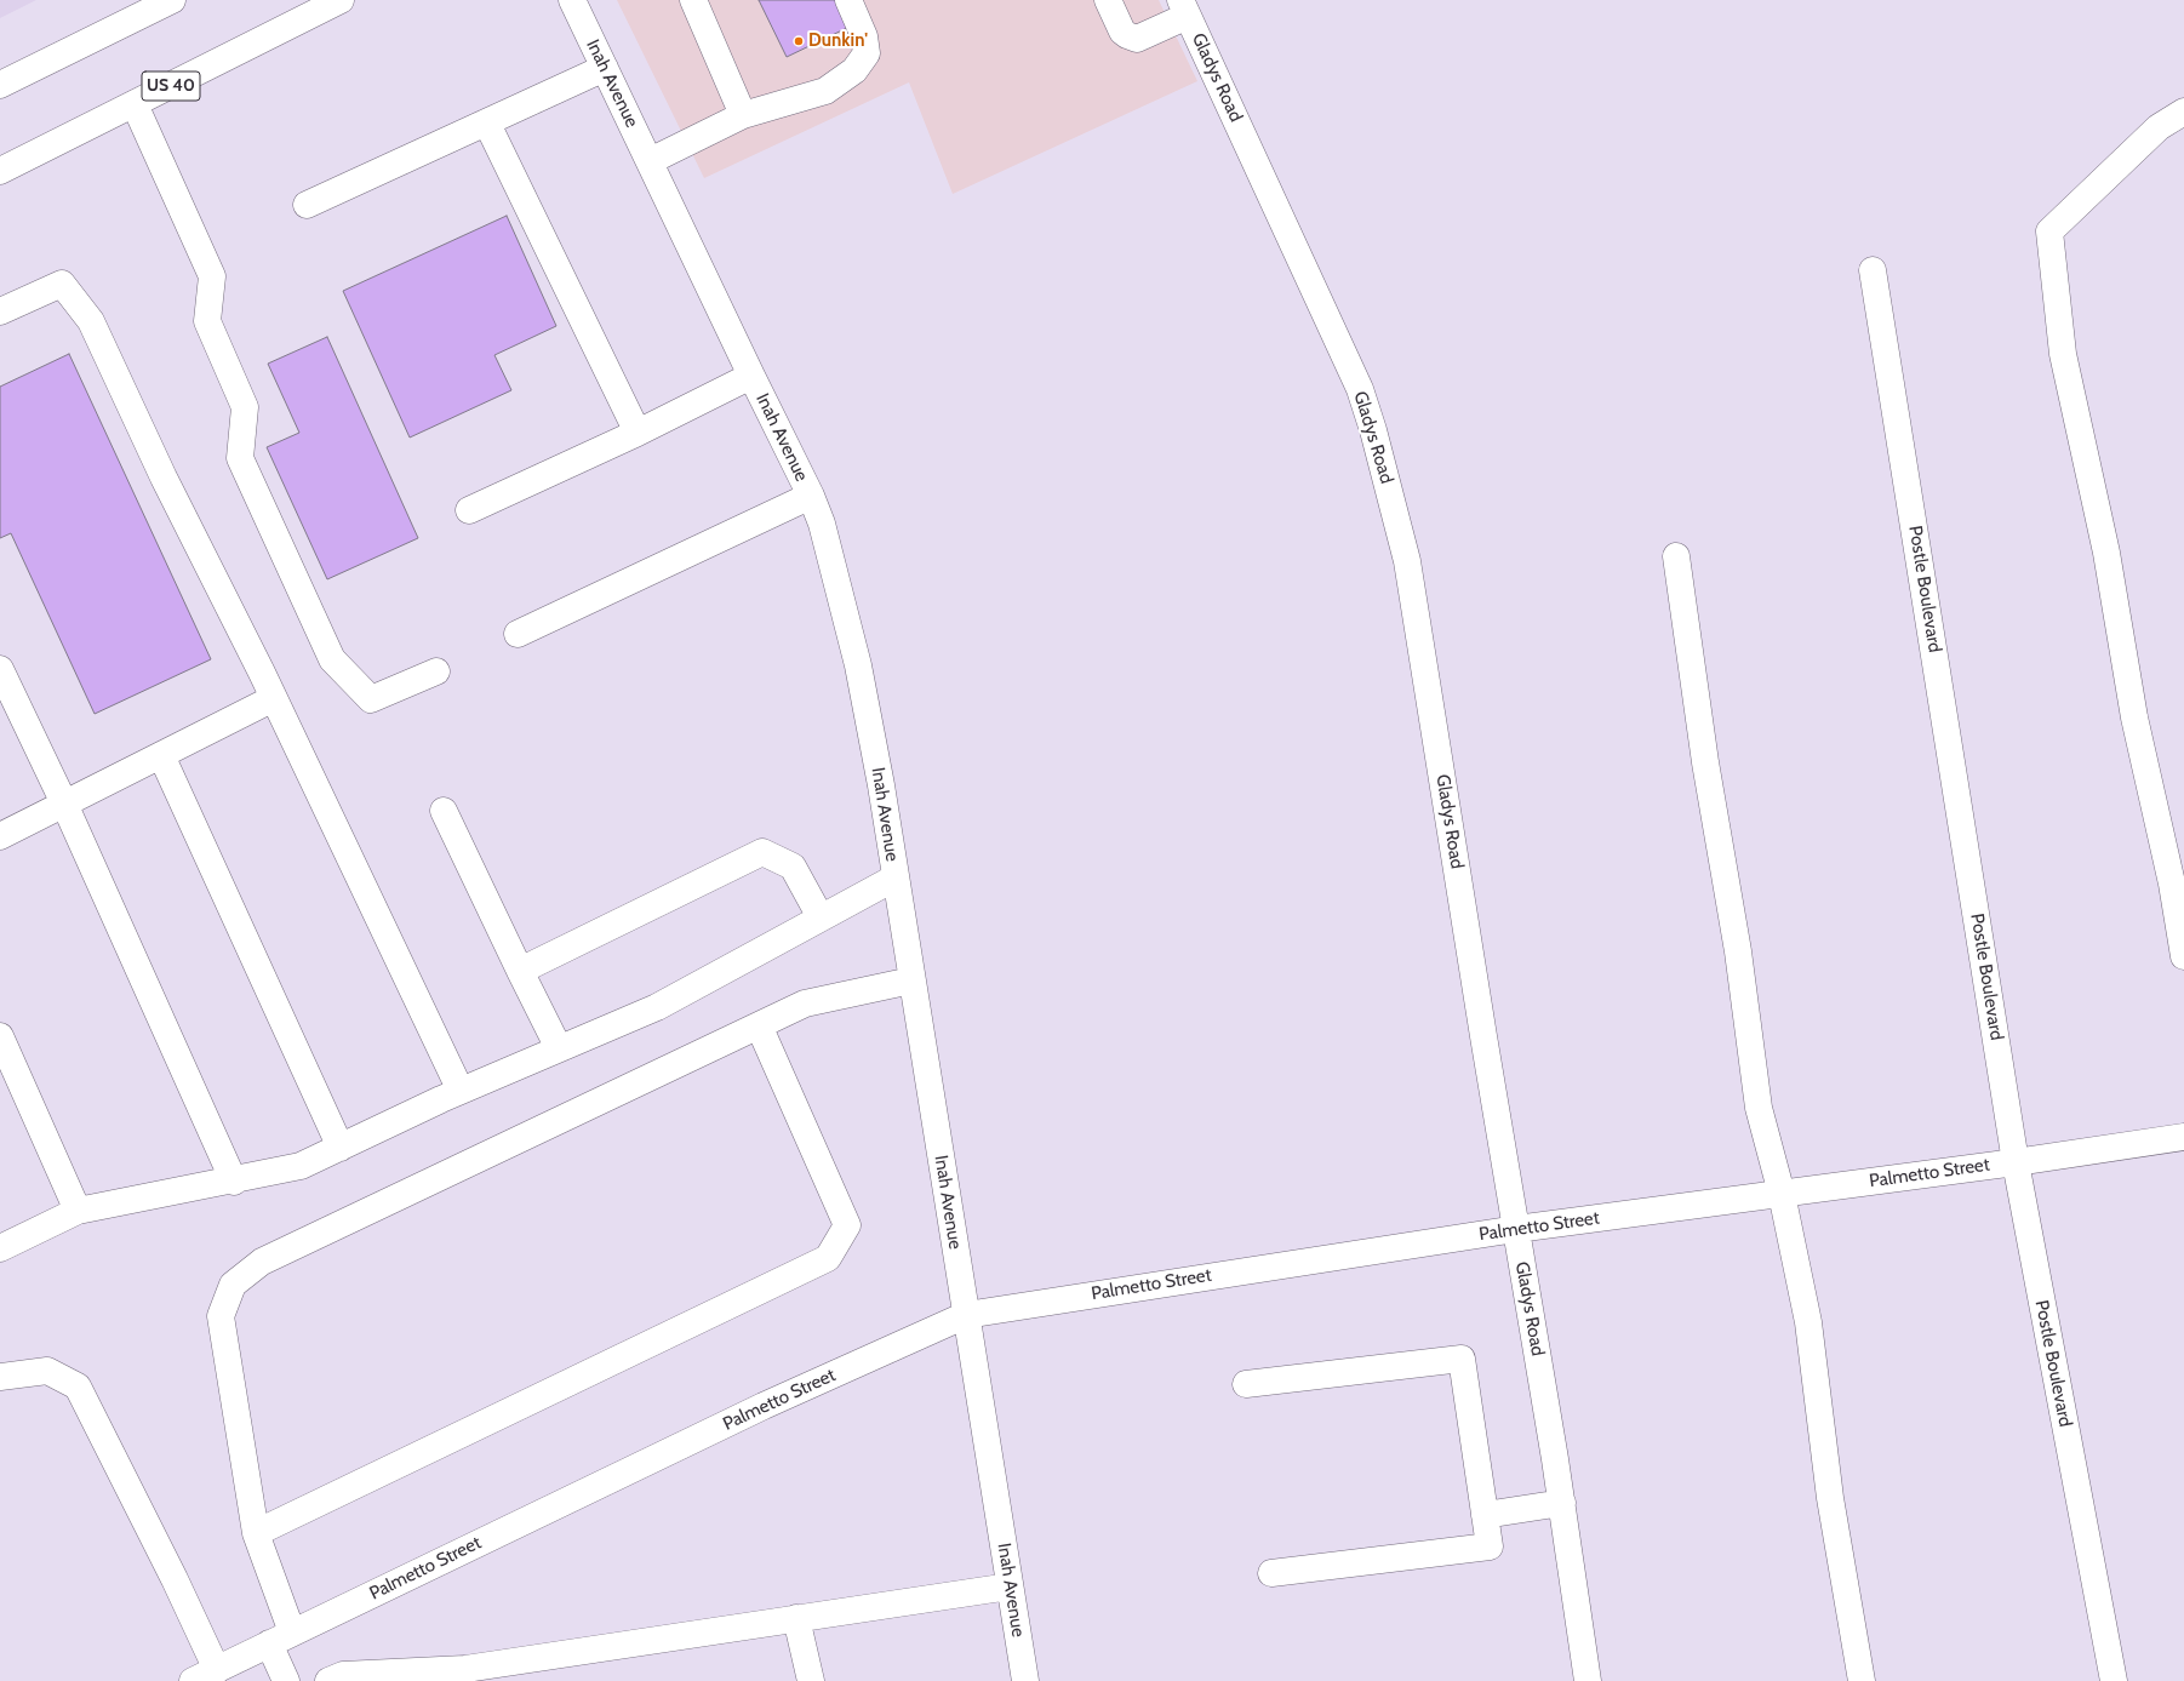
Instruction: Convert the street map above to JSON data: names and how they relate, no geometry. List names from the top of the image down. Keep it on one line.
{"streets":{"street":["Gladys Road","Inah Avenue","US 40","Postle Boulevard","Palmetto Street"]},"crossings":[["Gladys Road","Palmetto Street"],["Inah Avenue","Palmetto Street"],["Postle Boulevard","Palmetto Street"]],"places":["Dunkin'"]}
